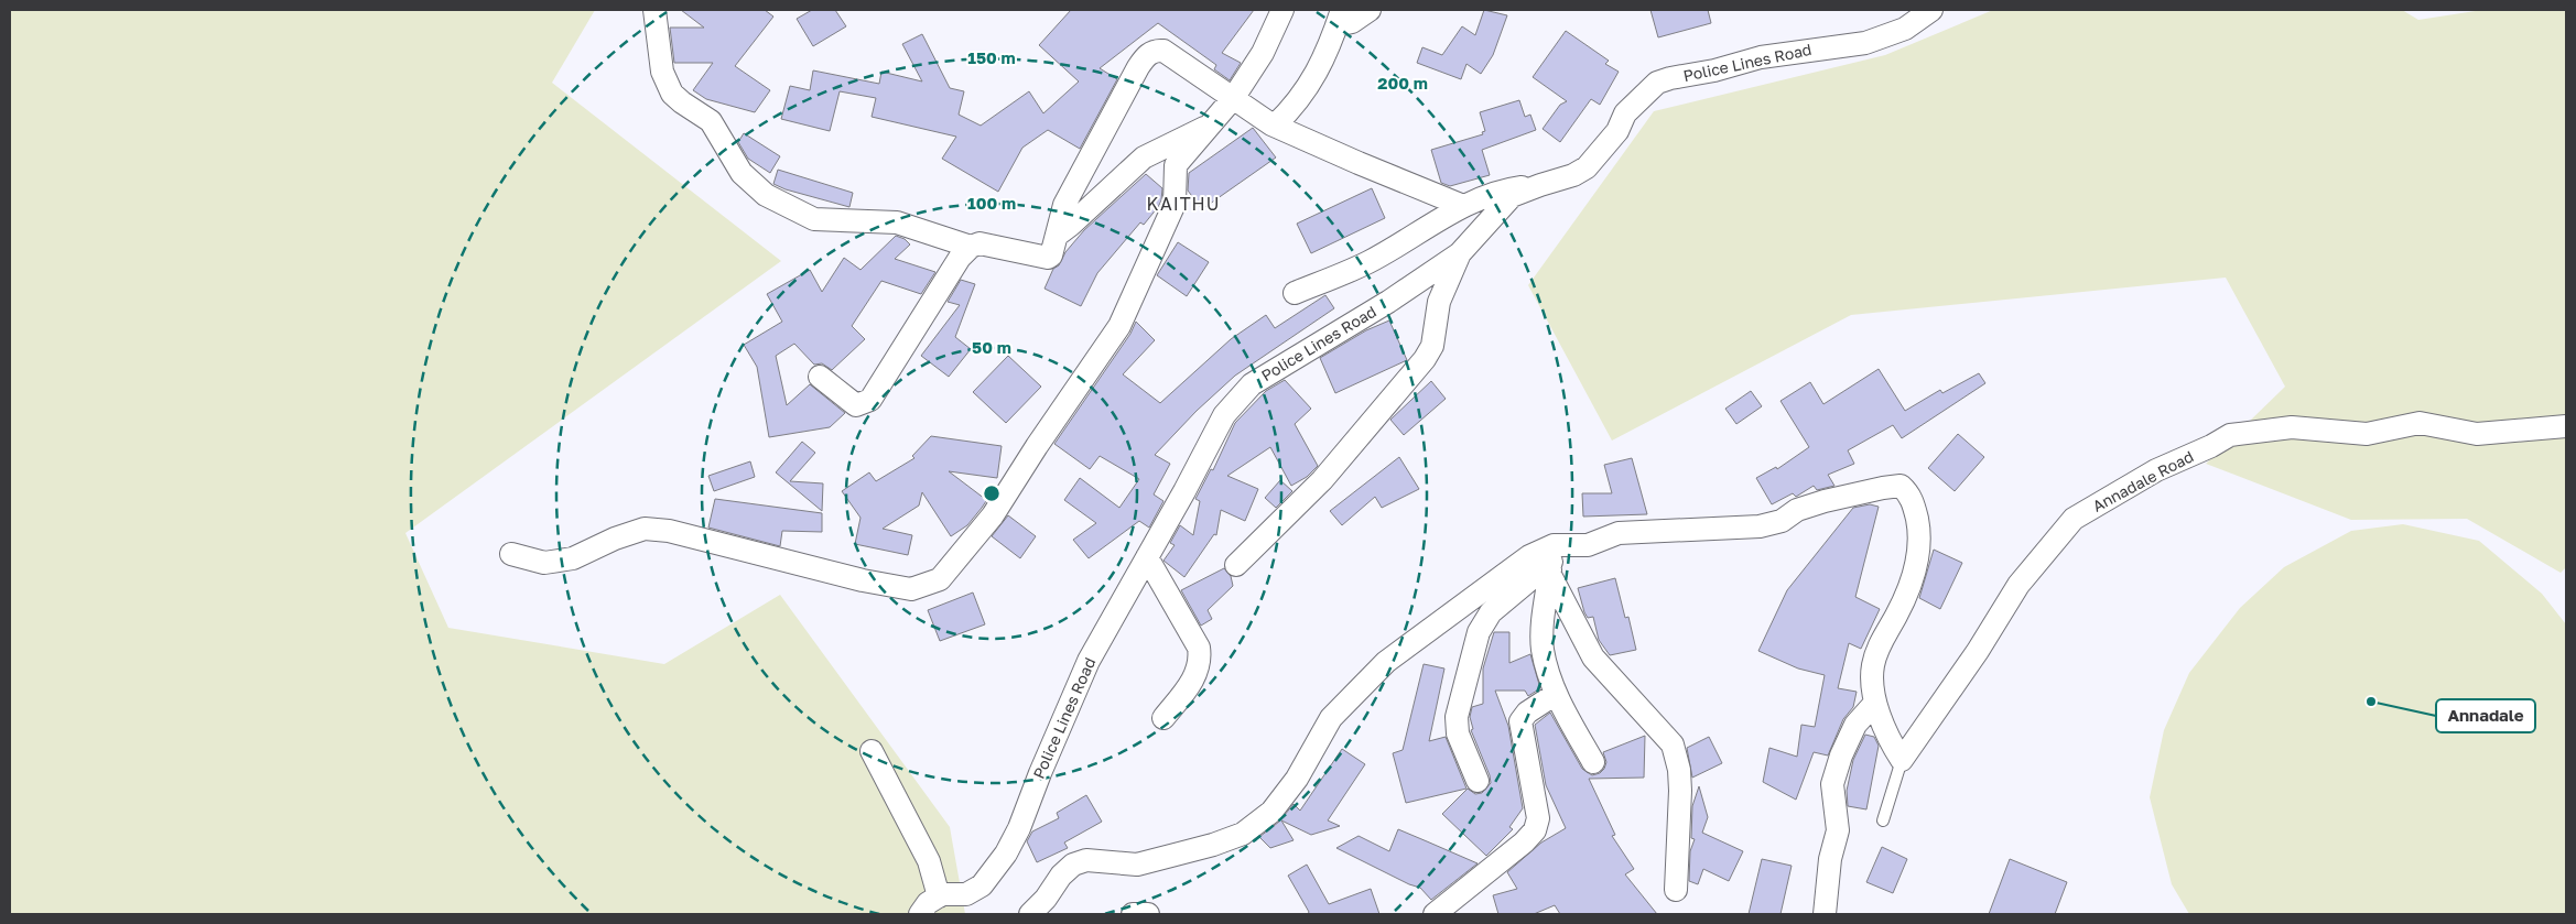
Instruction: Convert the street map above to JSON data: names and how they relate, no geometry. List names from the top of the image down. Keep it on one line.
{"streets":{"street":["Police Lines Road","Annadale Road"]},"districts":["KAITHU"],"places":["Annadale"],"rings":["150 m","200 m","100 m","50 m"]}
